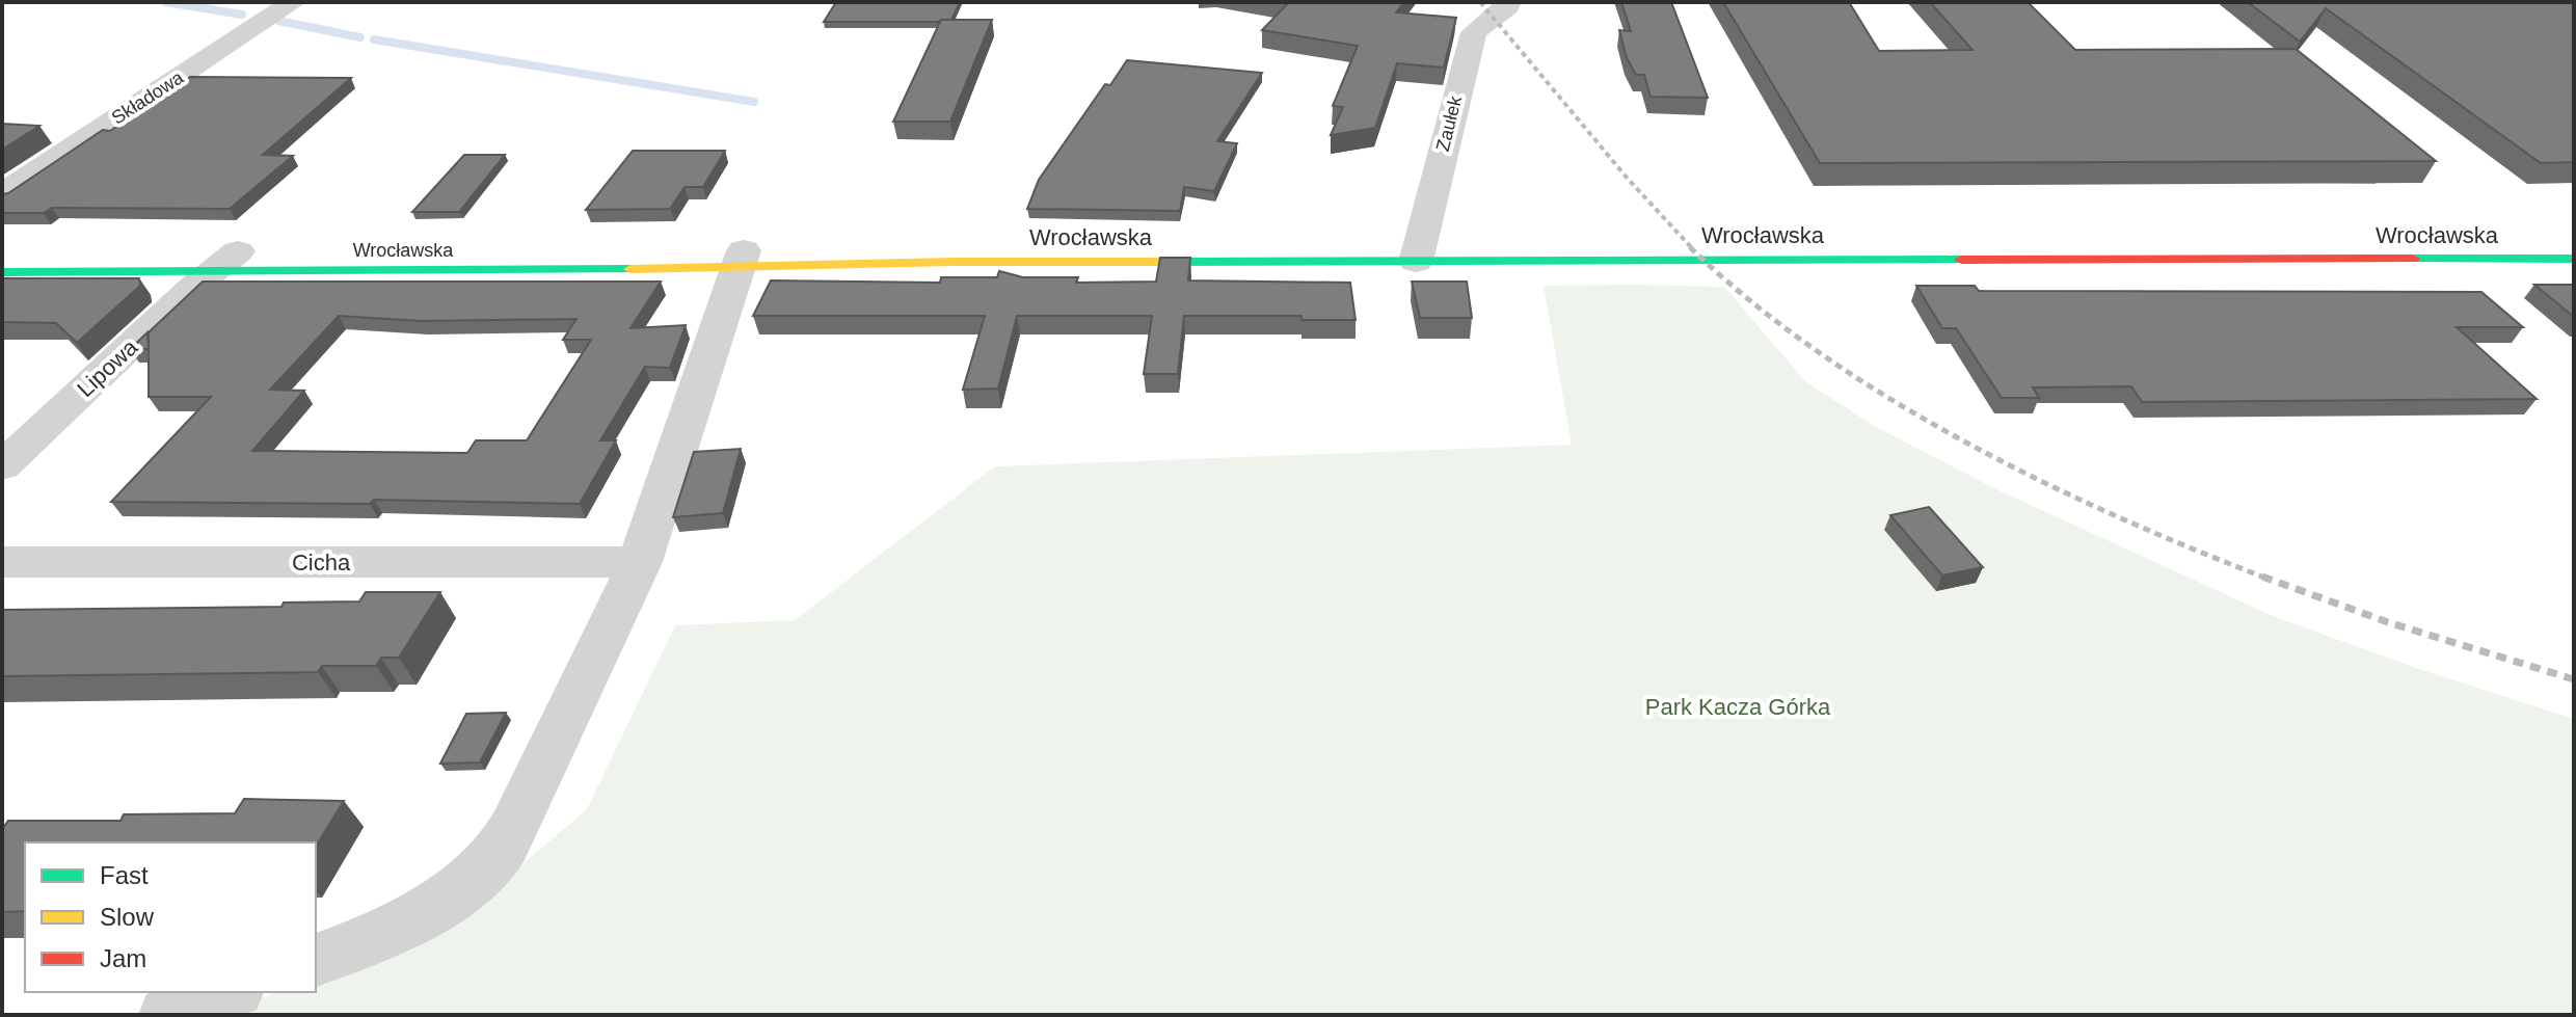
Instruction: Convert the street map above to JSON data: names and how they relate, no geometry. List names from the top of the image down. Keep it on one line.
{"streets":{"street":["Składowa","Zaułek","Wrocławska","Lipowa","Cicha"]},"crossings":[["Zaułek","Wrocławska"],["Wrocławska","Lipowa"]],"parks":["Park Kacza Górka"],"legend":["Fast","Slow","Jam"]}
